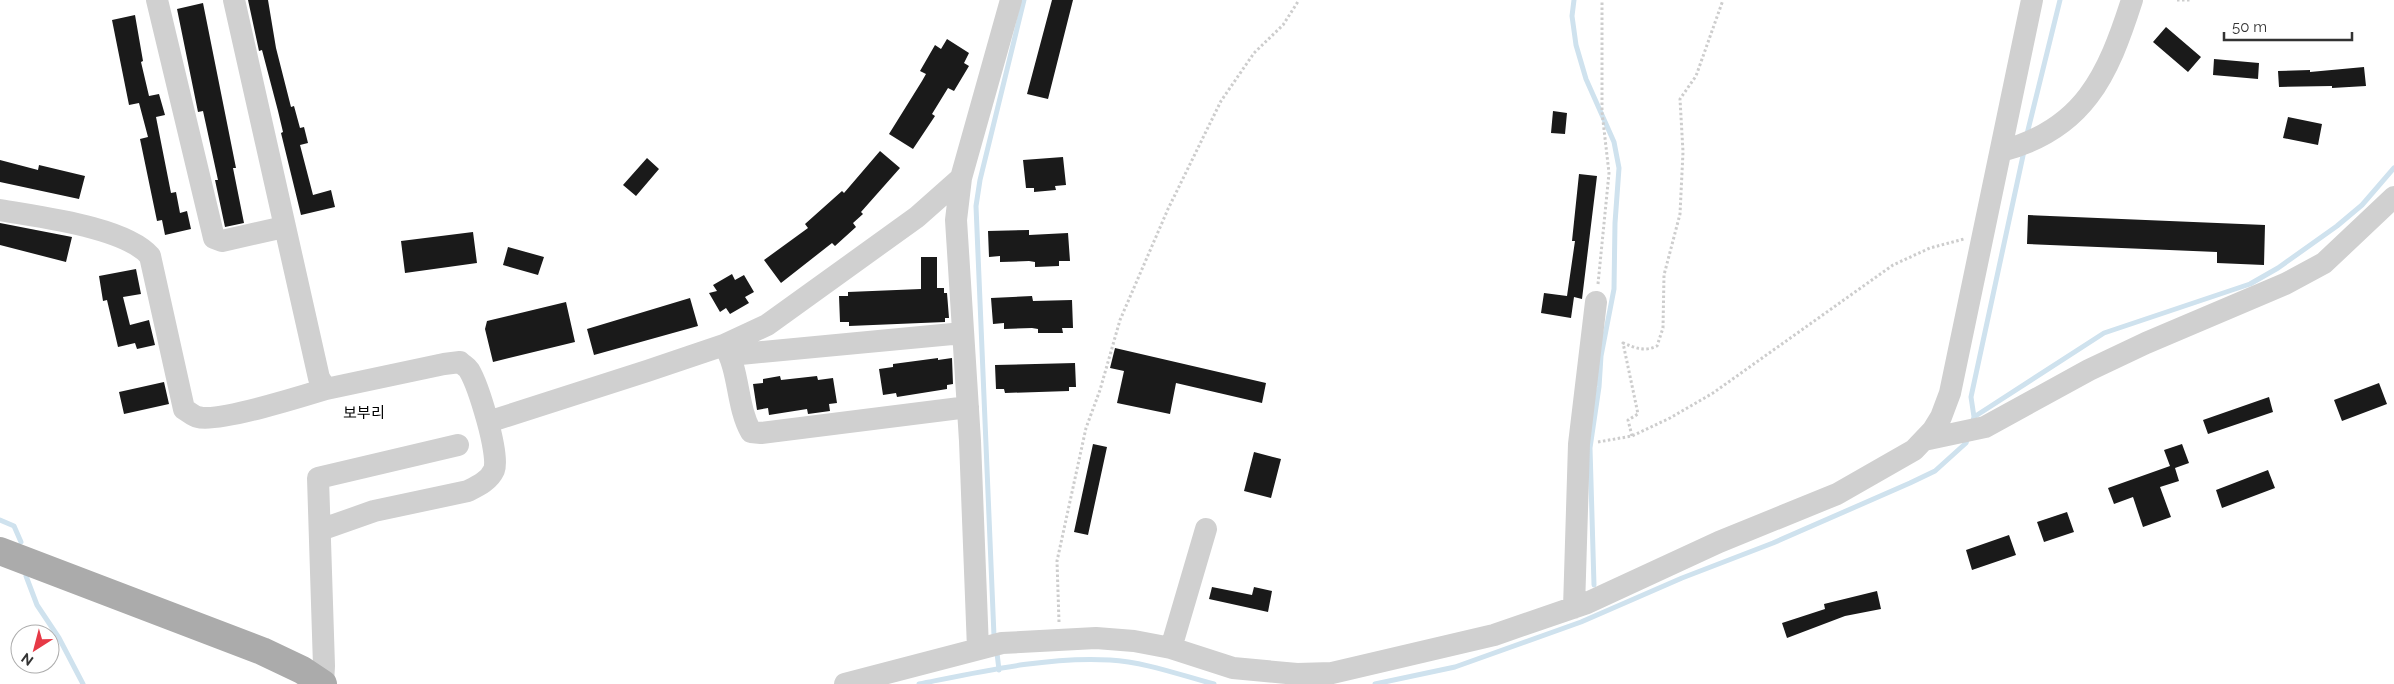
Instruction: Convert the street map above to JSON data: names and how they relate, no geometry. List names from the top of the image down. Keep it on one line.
{"districts":["보부리"],"scale_bar":"50 m","north":"bottom left"}
